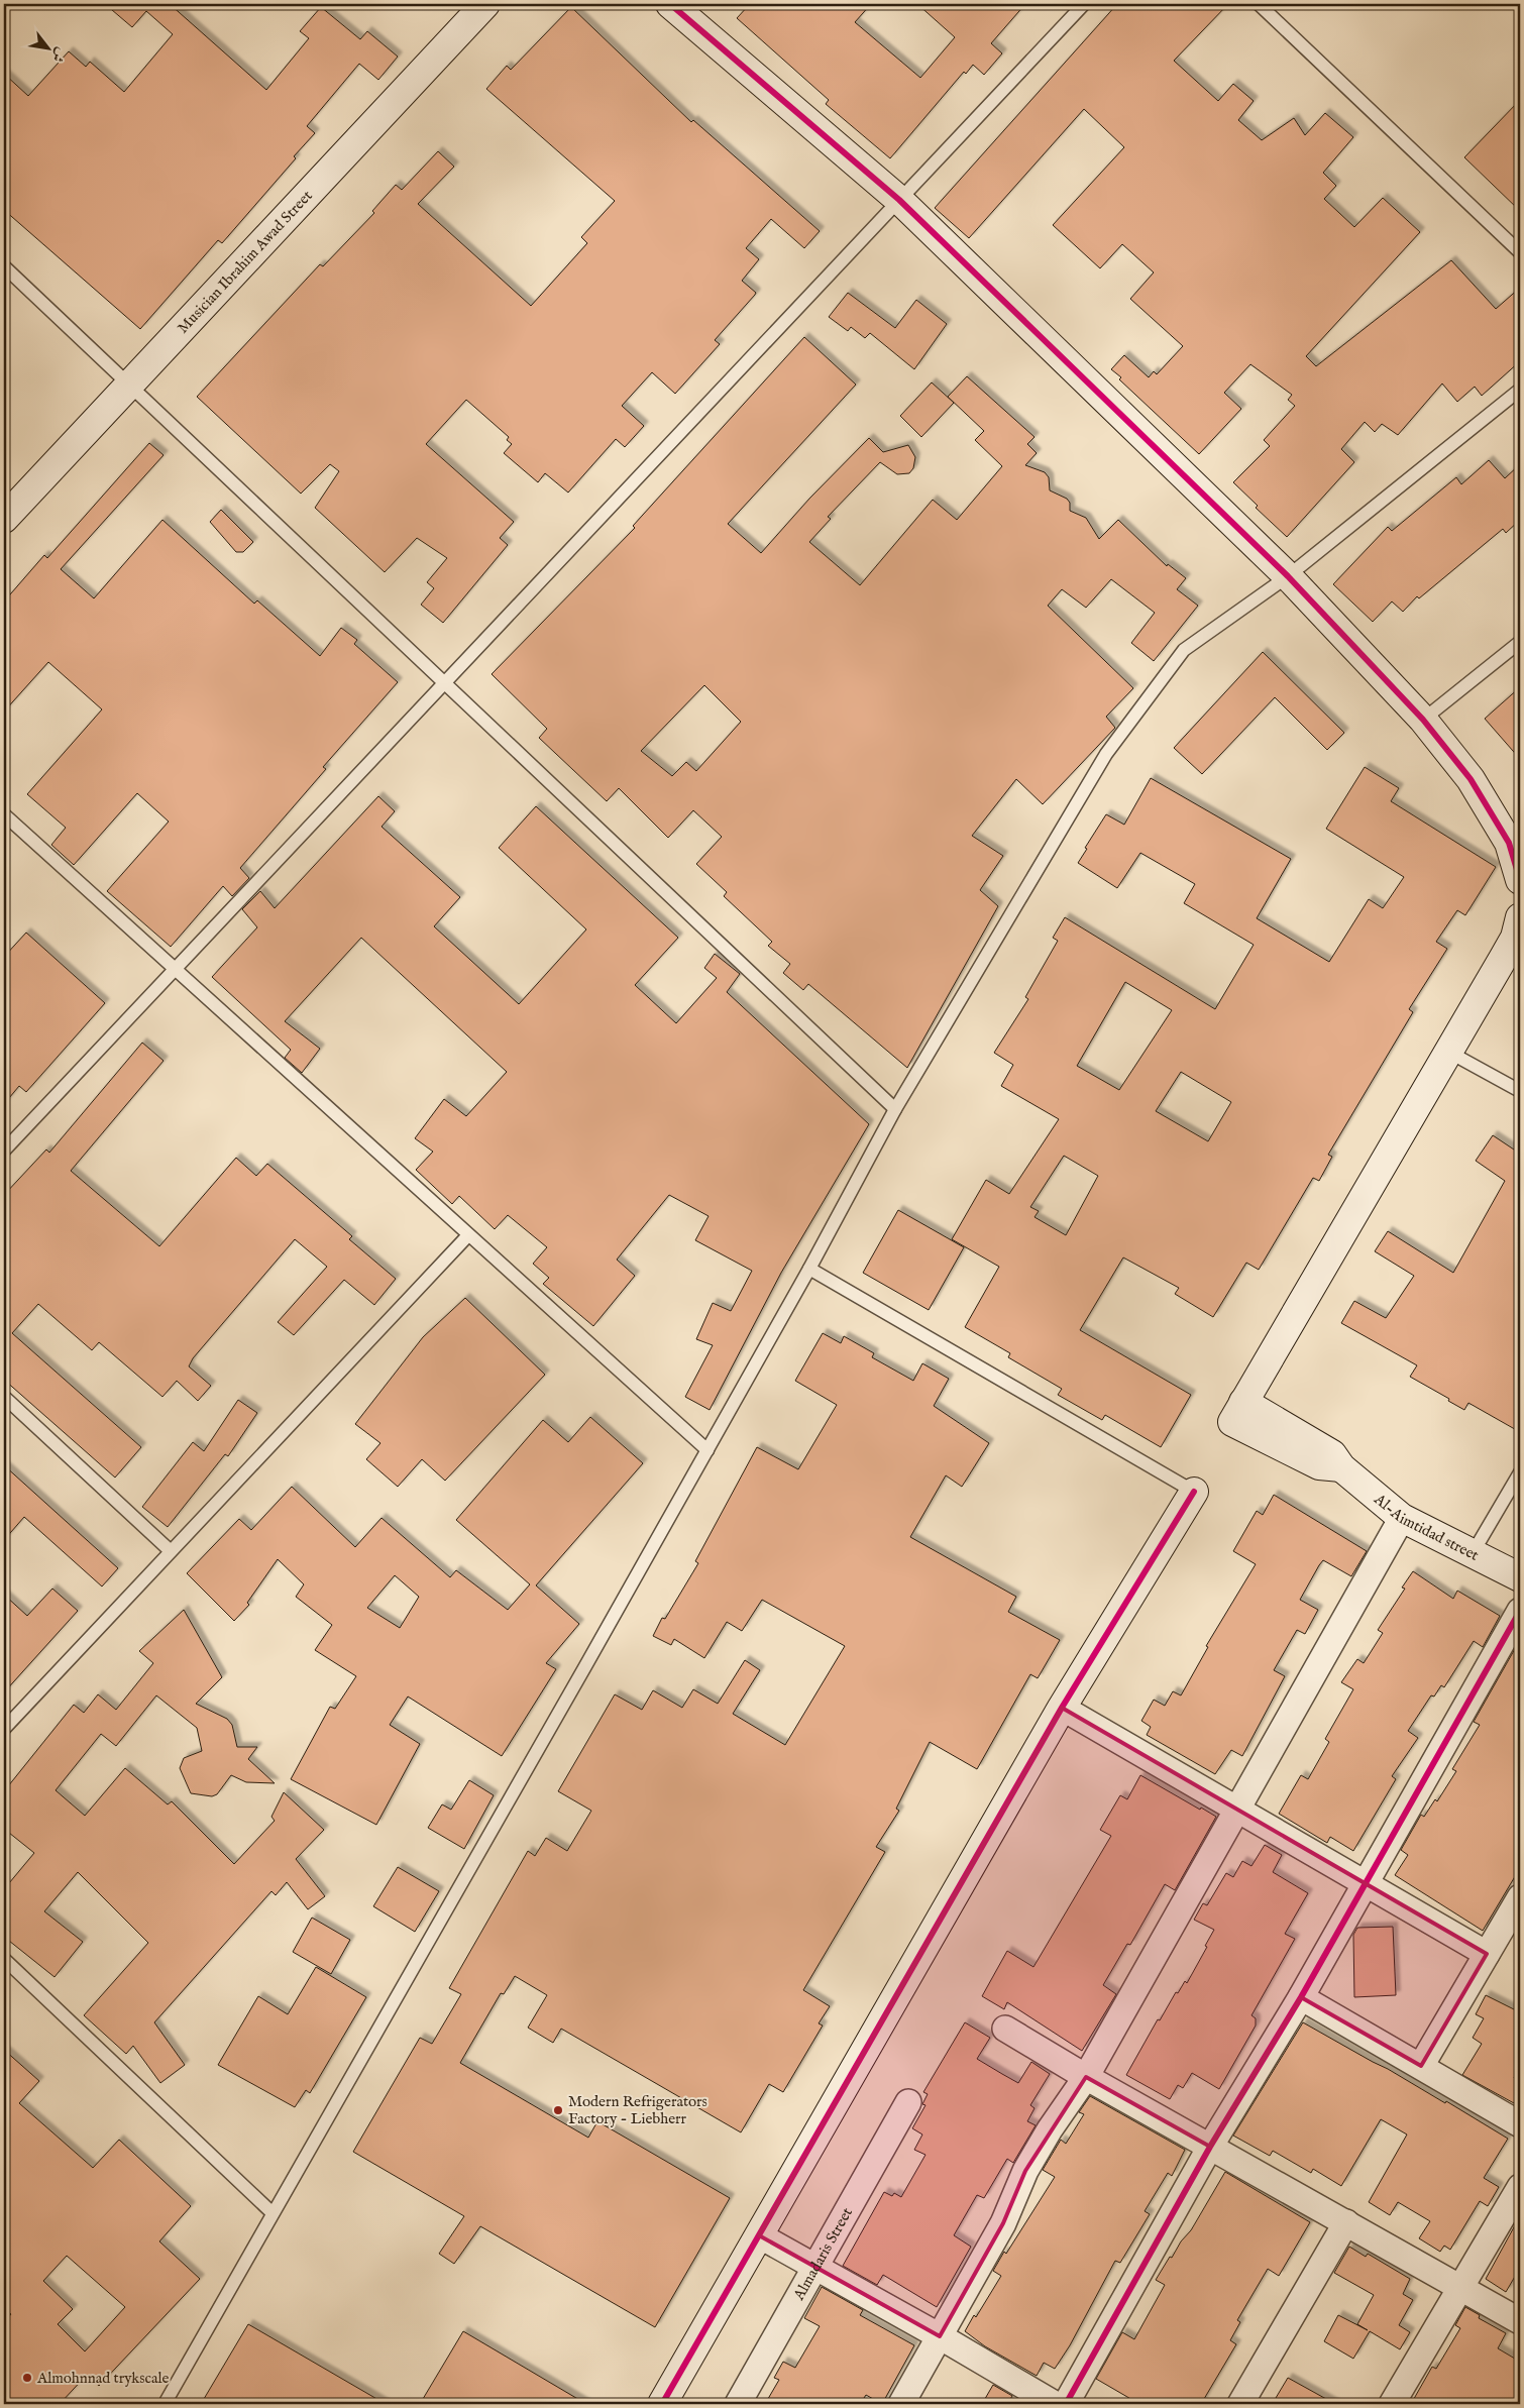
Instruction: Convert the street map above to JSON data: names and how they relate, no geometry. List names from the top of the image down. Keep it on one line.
{"streets":{"street":["Musician Ibrahim Awad Street","Al-Aimtidad street","Almadaris Street"]},"places":["Modern Refrigerators Factory - Liebherr","Almohnnad trykscale"],"north":"bottom right"}
